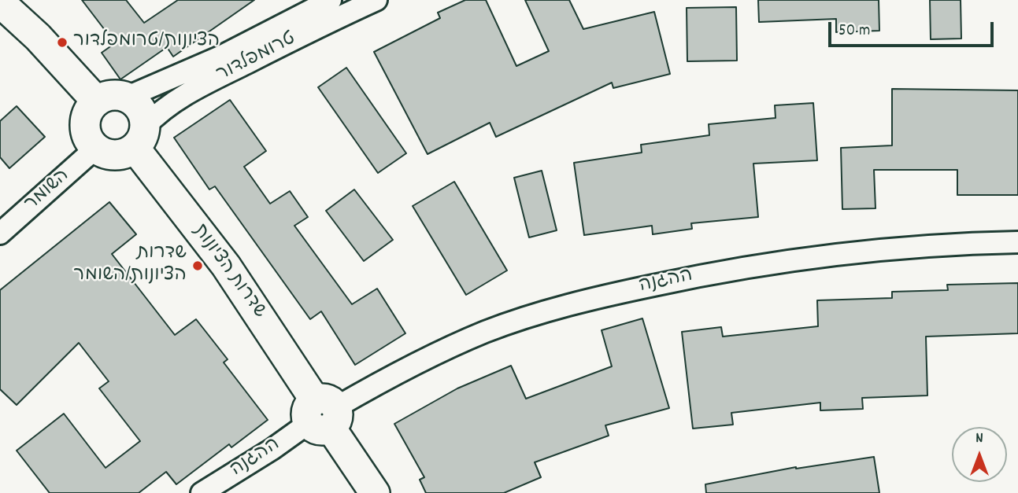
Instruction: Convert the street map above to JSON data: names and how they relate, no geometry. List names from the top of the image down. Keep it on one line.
{"streets":{"street":["טרומפלדור","השומר","שדרות הציונות","ההגנה"]},"crossings":[["טרומפלדור","השומר"],["טרומפלדור","שדרות הציונות"],["השומר","שדרות הציונות"],["שדרות הציונות","ההגנה"]],"places":["הציונות/טרומפלדור","שדרות הציונות/השומר"],"scale_bar":"50 m","north":"top"}
